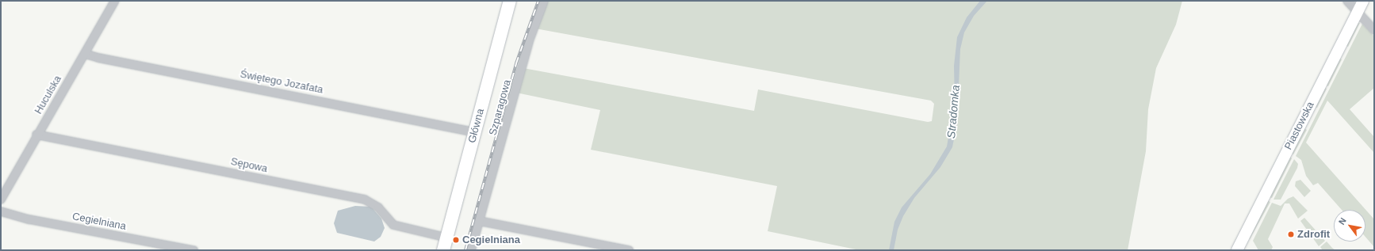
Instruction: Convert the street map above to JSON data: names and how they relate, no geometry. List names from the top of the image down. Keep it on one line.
{"streets":{"main road":["Główna"],"street":["Świętego Jozafata","Huculska","Szparagowa","Piastowska","Sępowa","Cegielniana"]},"crossings":[["Świętego Jozafata","Huculska"],["Świętego Jozafata","Główna"],["Huculska","Sępowa"],["Główna","Sępowa"]],"water":["Stradomka"],"places":["Zdrofit","Cegielniana"],"north":"top left"}
